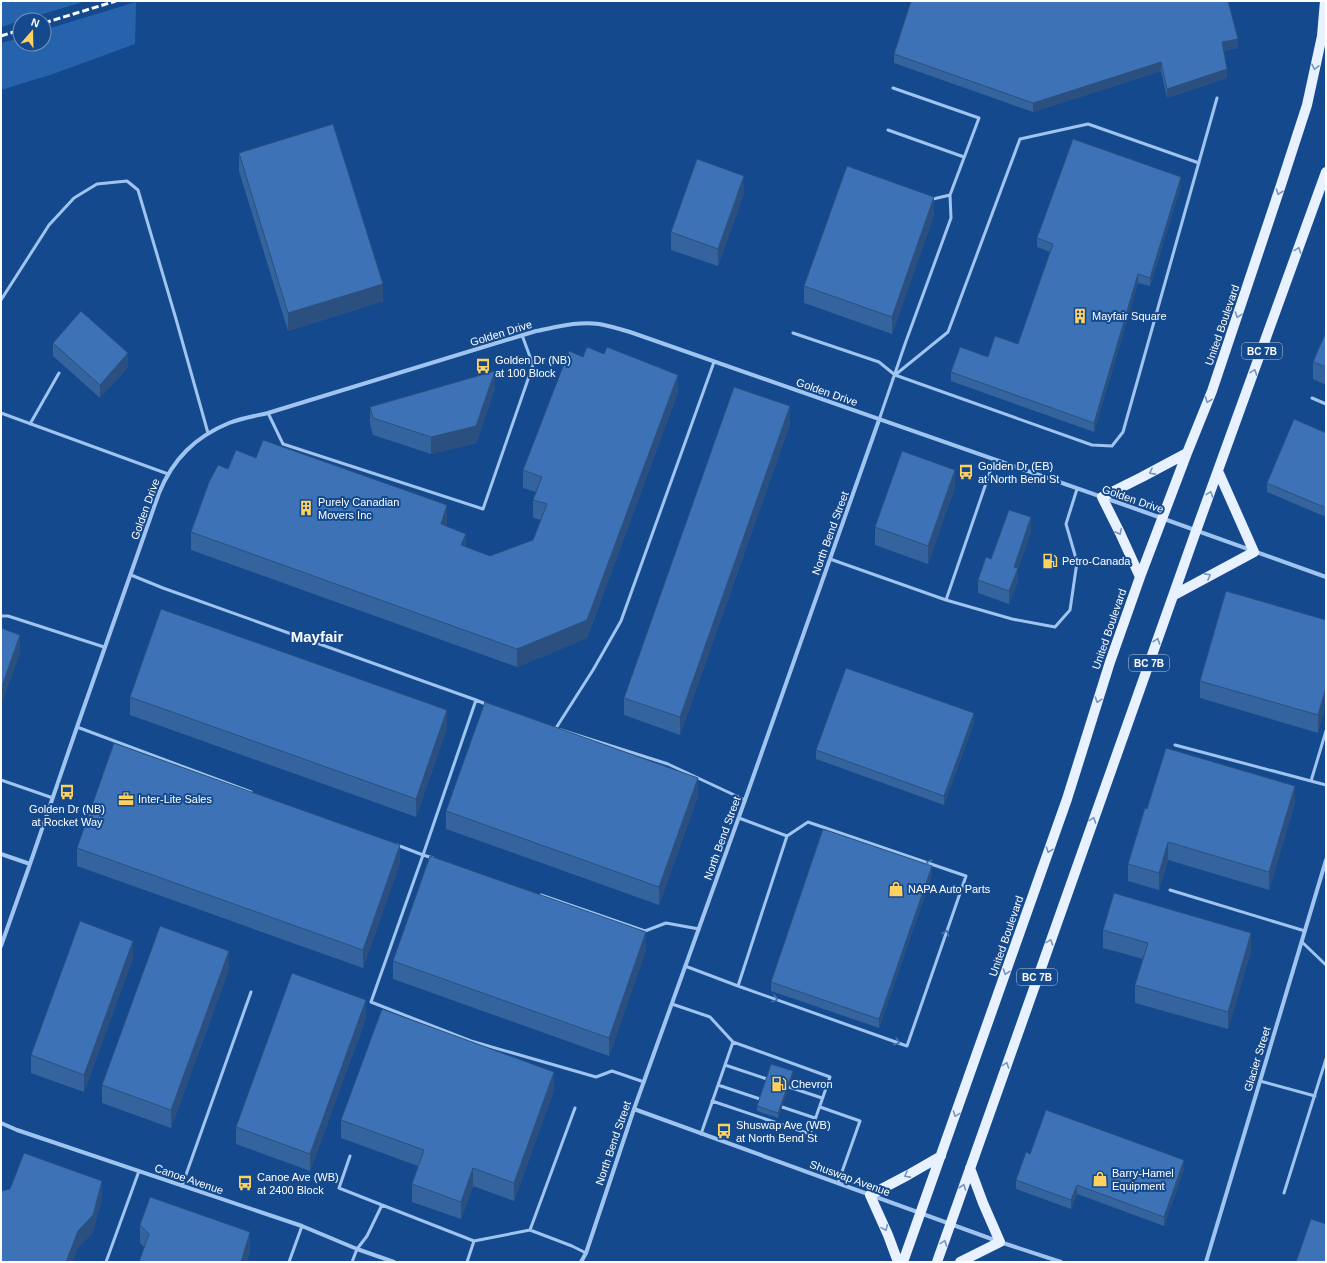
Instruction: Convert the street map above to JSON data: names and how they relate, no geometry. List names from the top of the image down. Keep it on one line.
{"streets":{"main road":["United Boulevard","BC 7B"],"street":["Golden Drive","North Bend Street","Glacier Street","Shuswap Avenue","Canoe Avenue"]},"crossings":[["United Boulevard","Golden Drive"],["United Boulevard","Shuswap Avenue"],["Golden Drive","BC 7B"],["Golden Drive","North Bend Street"],["BC 7B","Shuswap Avenue"],["North Bend Street","Shuswap Avenue"]],"districts":["Mayfair"],"places":{"building":["Mayfair Square","Purely Canadian Movers Inc"],"bus stop":["Golden Dr (NB) at 100 Block","Golden Dr (EB) at North Bend St","Golden Dr (NB) at Rocket Way","Shuswap Ave (WB) at North Bend St","Canoe Ave (WB) at 2400 Block"],"fuel station":["Petro-Canada","Chevron"],"office":["Inter-Lite Sales"],"shop":["NAPA Auto Parts","Barry-Hamel Equipment"]},"north":"top"}
